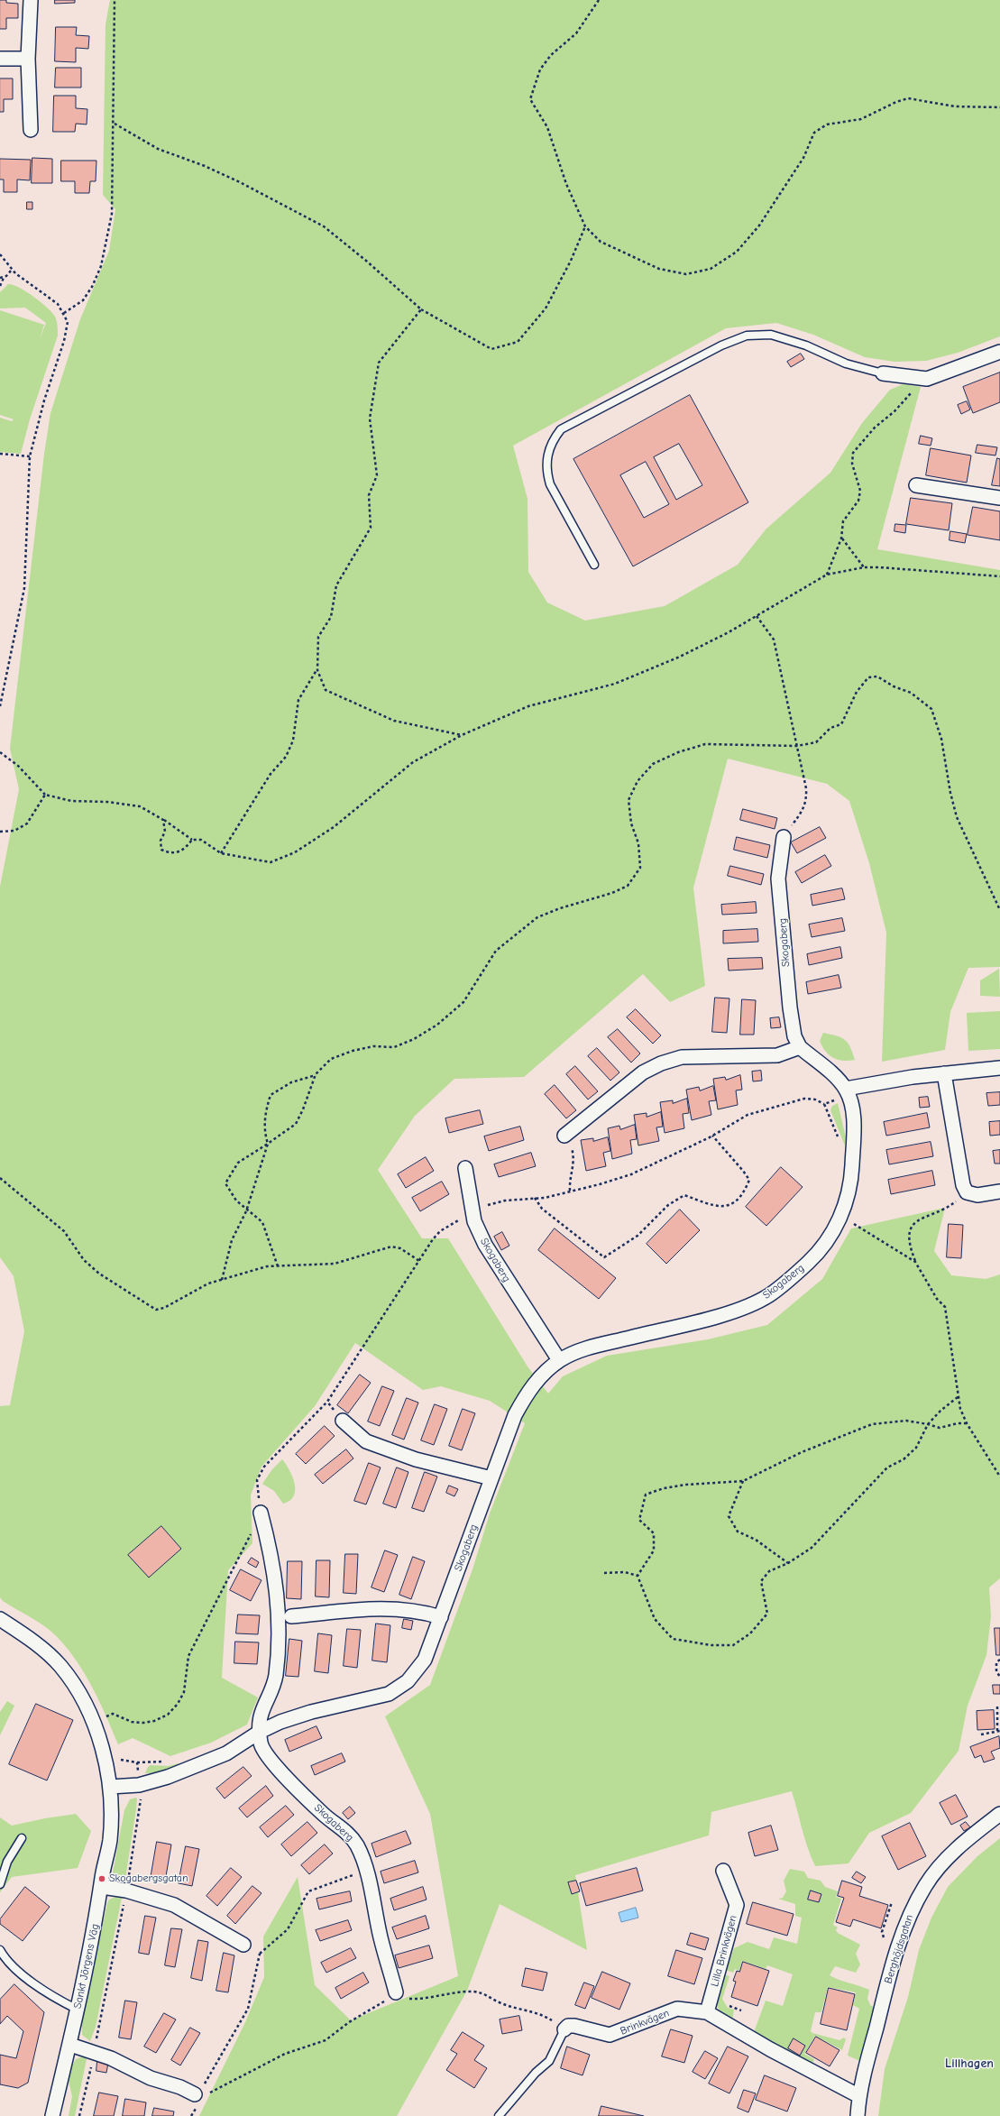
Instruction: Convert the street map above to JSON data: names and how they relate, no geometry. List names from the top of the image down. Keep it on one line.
{"streets":{"street":["Skogaberg","Berghöjdsgatan","Lilla Brinkvägen","Sankt Jörgens Väg","Brinkvägen"]},"crossings":[["Skogaberg","Sankt Jörgens Väg"],["Berghöjdsgatan","Brinkvägen"],["Lilla Brinkvägen","Brinkvägen"]],"districts":["Lillhagen"],"places":["Skogabergsgatan"]}
